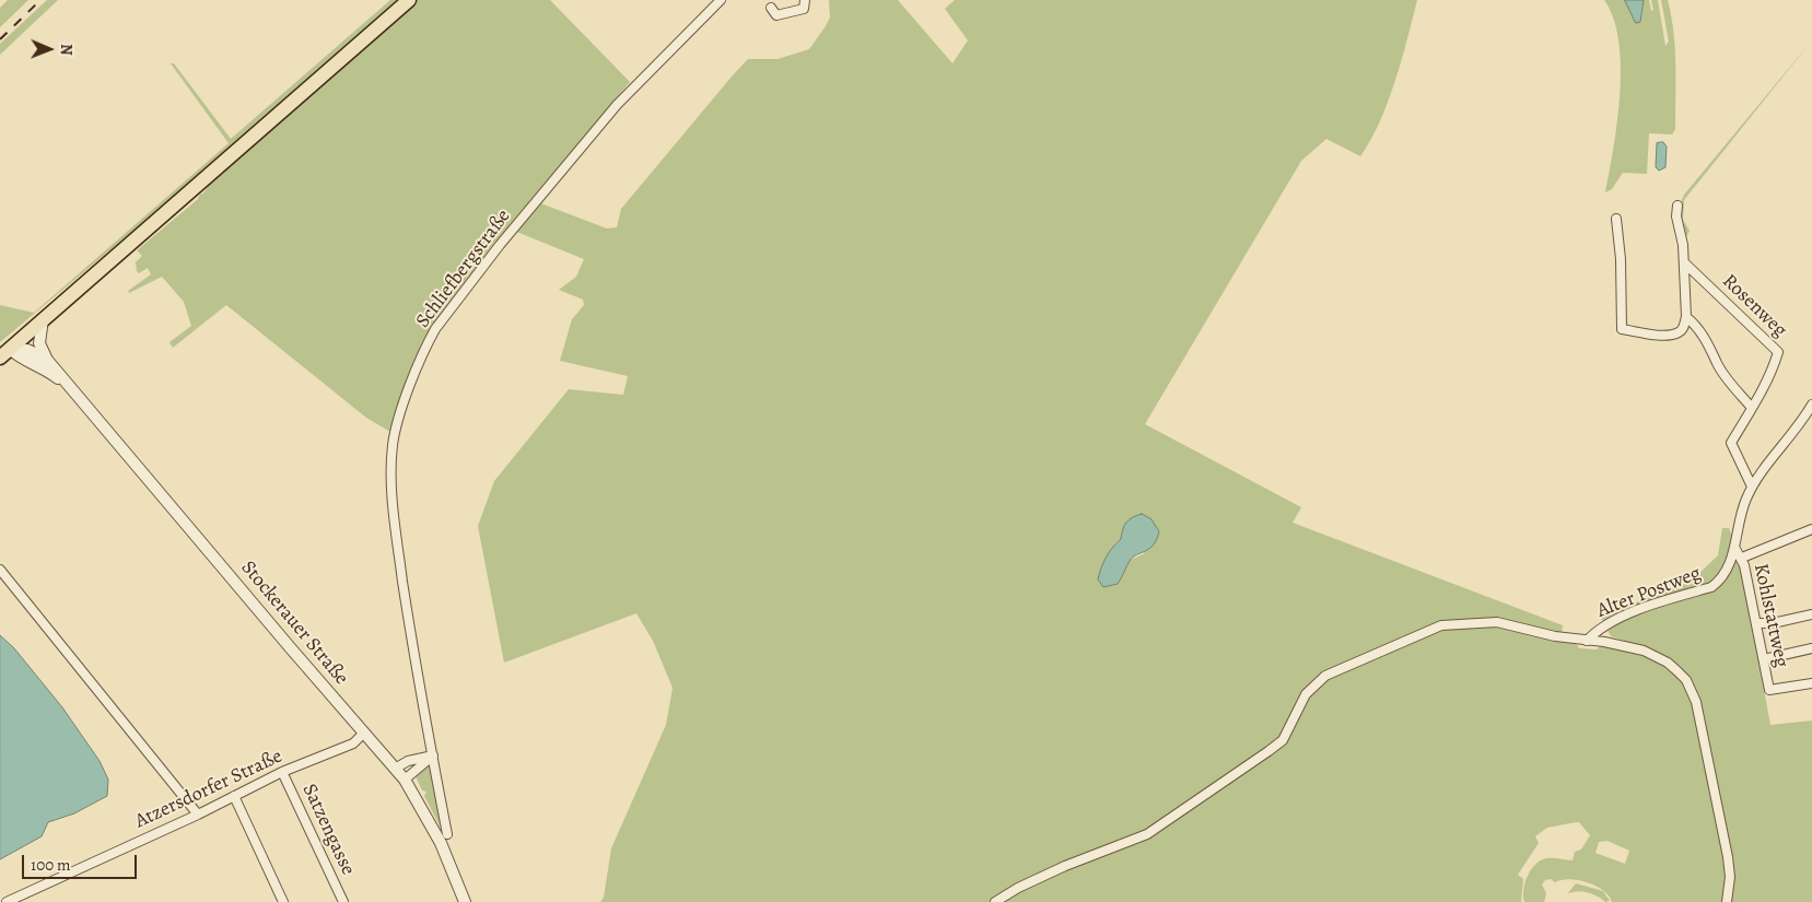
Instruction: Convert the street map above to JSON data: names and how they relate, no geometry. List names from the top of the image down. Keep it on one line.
{"streets":{"street":["Schliefbergstraße","Rosenweg","Alter Postweg","Kohlstattweg","Stockerauer Straße","Atzersdorfer Straße","Satzengasse"]},"crossings":[["Rosenweg","Alter Postweg"],["Alter Postweg","Kohlstattweg"],["Stockerauer Straße","Atzersdorfer Straße"],["Atzersdorfer Straße","Satzengasse"]],"scale_bar":"100 m","north":"right"}
